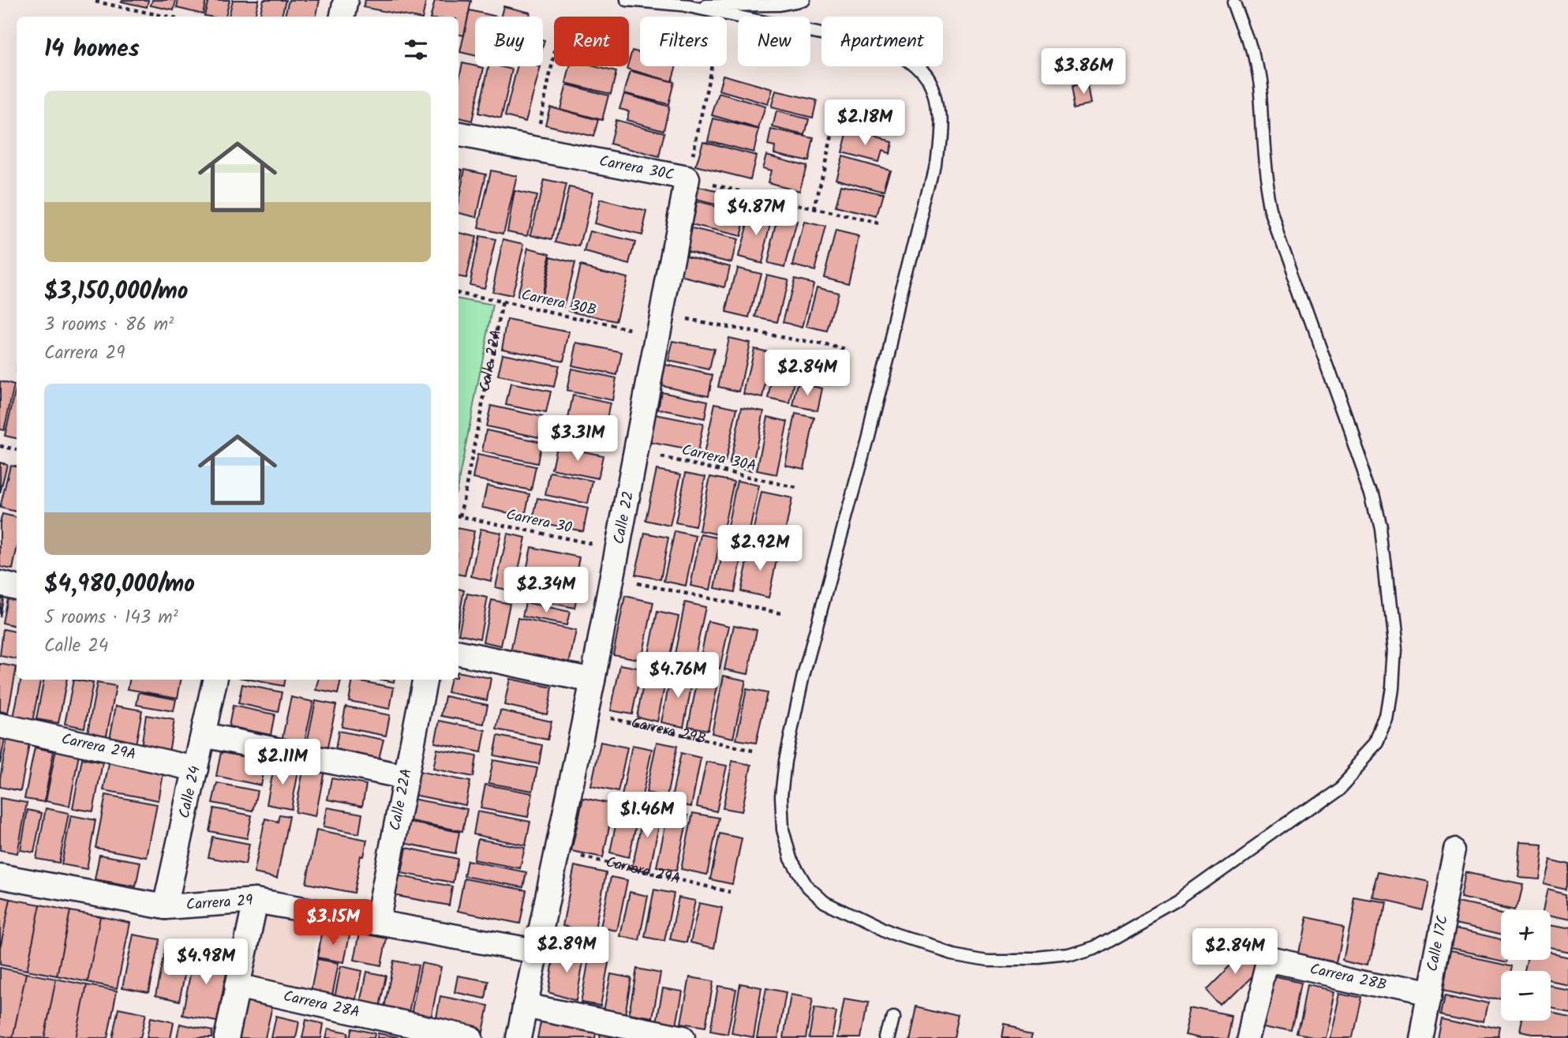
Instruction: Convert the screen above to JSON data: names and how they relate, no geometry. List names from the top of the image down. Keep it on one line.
{"streets":{"street":["Carrera 30C","Calle 22A","Calle 22","Carrera 29A","Calle 24","Carrera 29","Calle 17C","Carrera 28B","Carrera 28A"],"path":["Carrera 30B","Carrera 30A","Carrera 30","Carrera 29B"]},"crossings":[["Carrera 30C","Calle 22"],["Carrera 30B","Calle 22A"],["Carrera 30B","Calle 22"],["Calle 22A","Carrera 29"],["Carrera 30A","Calle 22"],["Calle 22","Carrera 30"],["Calle 22","Carrera 29B"],["Calle 22","Carrera 29A"],["Calle 22","Carrera 29"],["Carrera 29A","Calle 24"],["Calle 24","Carrera 29"],["Calle 17C","Carrera 28B"]],"page":{"chip":["Buy","Rent","Filters","New","Apartment"],"heading":"14 homes","price":["$3.86M","$2.18M","$4.87M","$2.84M","$3.31M","$2.92M","$2.34M","$4.76M","$2.11M","$1.46M","$3.15M","$2.89M","$2.84M","$4.98M"],"list":[{"name":"$3,150,000/mo","note":"3 rooms · 86 m² · Carrera 29"},{"name":"$4,980,000/mo","note":"5 rooms · 143 m² · Calle 24"}],"map_buttons":["+","−"]}}
